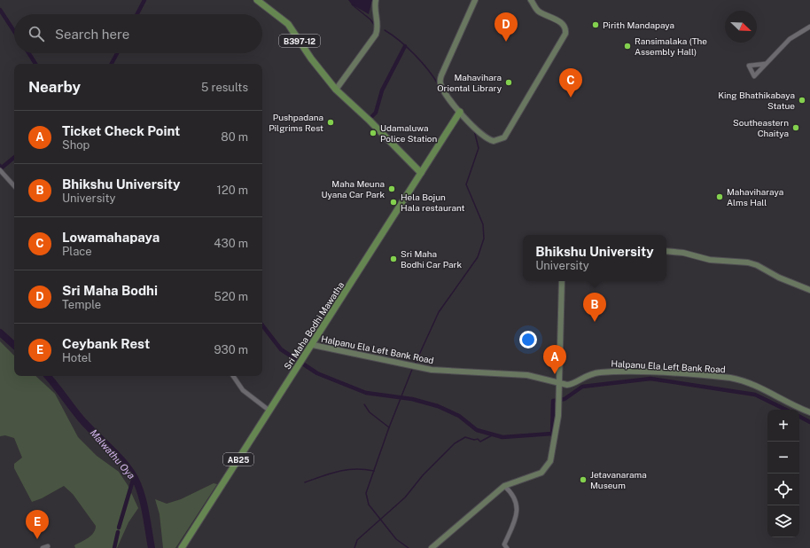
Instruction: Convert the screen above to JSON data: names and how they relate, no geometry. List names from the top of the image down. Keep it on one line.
{"streets":{"main road":["B397-12","Sri Maha Bodhi Mawatha","Halpanu Ela Left Bank Road","AB25"]},"crossings":[["B397-12","Sri Maha Bodhi Mawatha"],["Sri Maha Bodhi Mawatha","Halpanu Ela Left Bank Road"]],"water":["Malwathu Oya"],"places":["Pirith Mandapaya","Ransimalaka (The Assembly Hall)","Mahavihara Oriental Library","King Bhathikabaya Statue","Pushpadana Pilgrims Rest","Southeastern Chaitya","Udamaluwa Police Station","Maha Meuna Uyana Car Park","Mahaviharaya Alms Hall","Hela Bojun Hala restaurant","Sri Maha Bodhi Car Park","Jetavanarama Museum"],"north":"bottom right","page":{"pins":["D","C","B","A","E"],"search":"Search here","heading":["Nearby","5 results"],"list":[{"mark":"A","name":"Ticket Check Point","note":"Shop","value":"80 m"},{"mark":"B","name":"Bhikshu University","note":"University","value":"120 m"},{"mark":"C","name":"Lowamahapaya","note":"Place","value":"430 m"},{"mark":"D","name":"Sri Maha Bodhi","note":"Temple","value":"520 m"},{"mark":"E","name":"Ceybank Rest","note":"Hotel","value":"930 m"}],"popup":["Bhikshu University","University"],"map_buttons":["+","−"]}}
